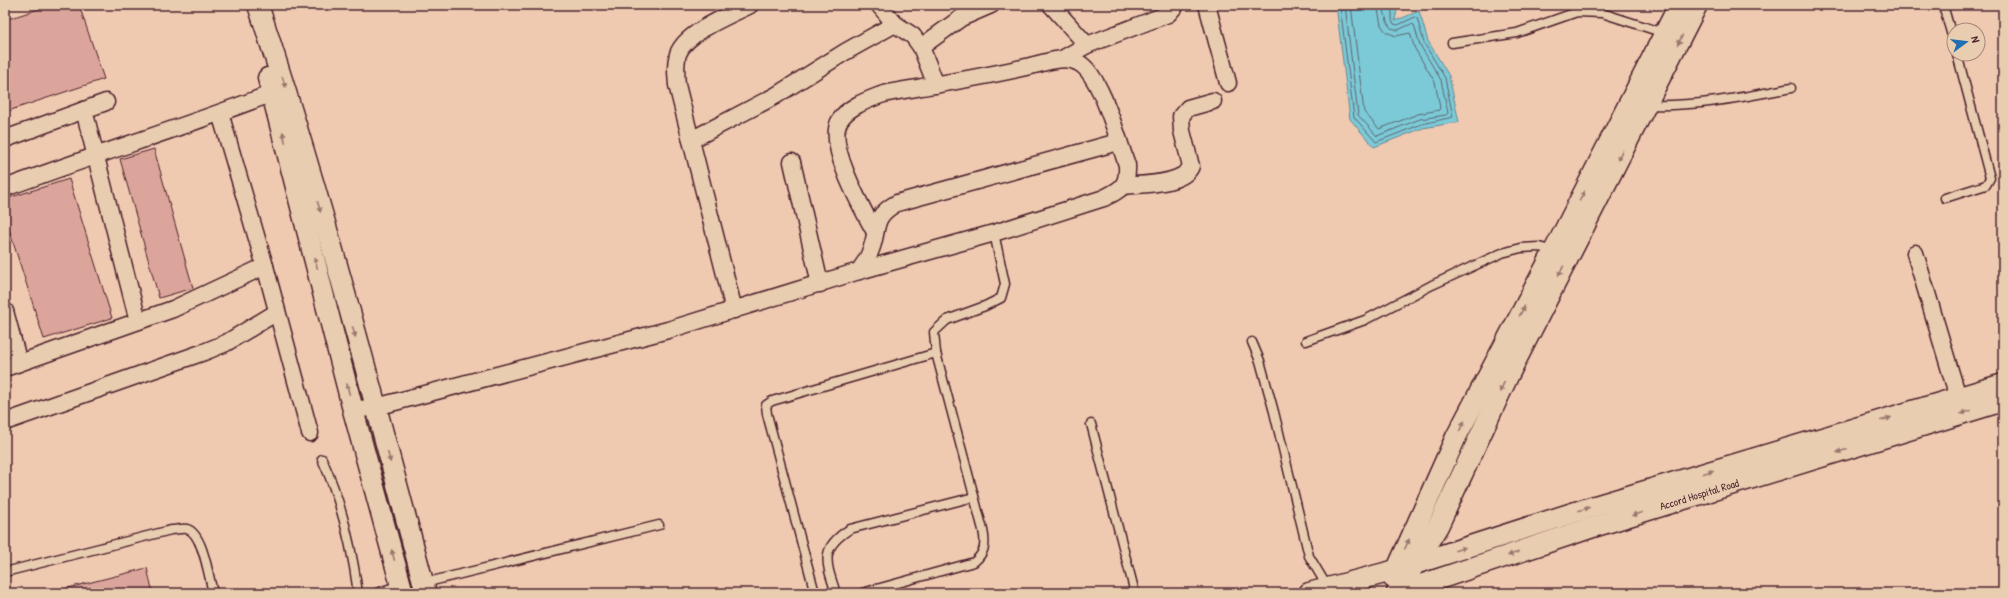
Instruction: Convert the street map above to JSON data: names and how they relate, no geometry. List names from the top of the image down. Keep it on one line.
{"streets":{"street":["Accord Hospital Road"]},"north":"right"}
